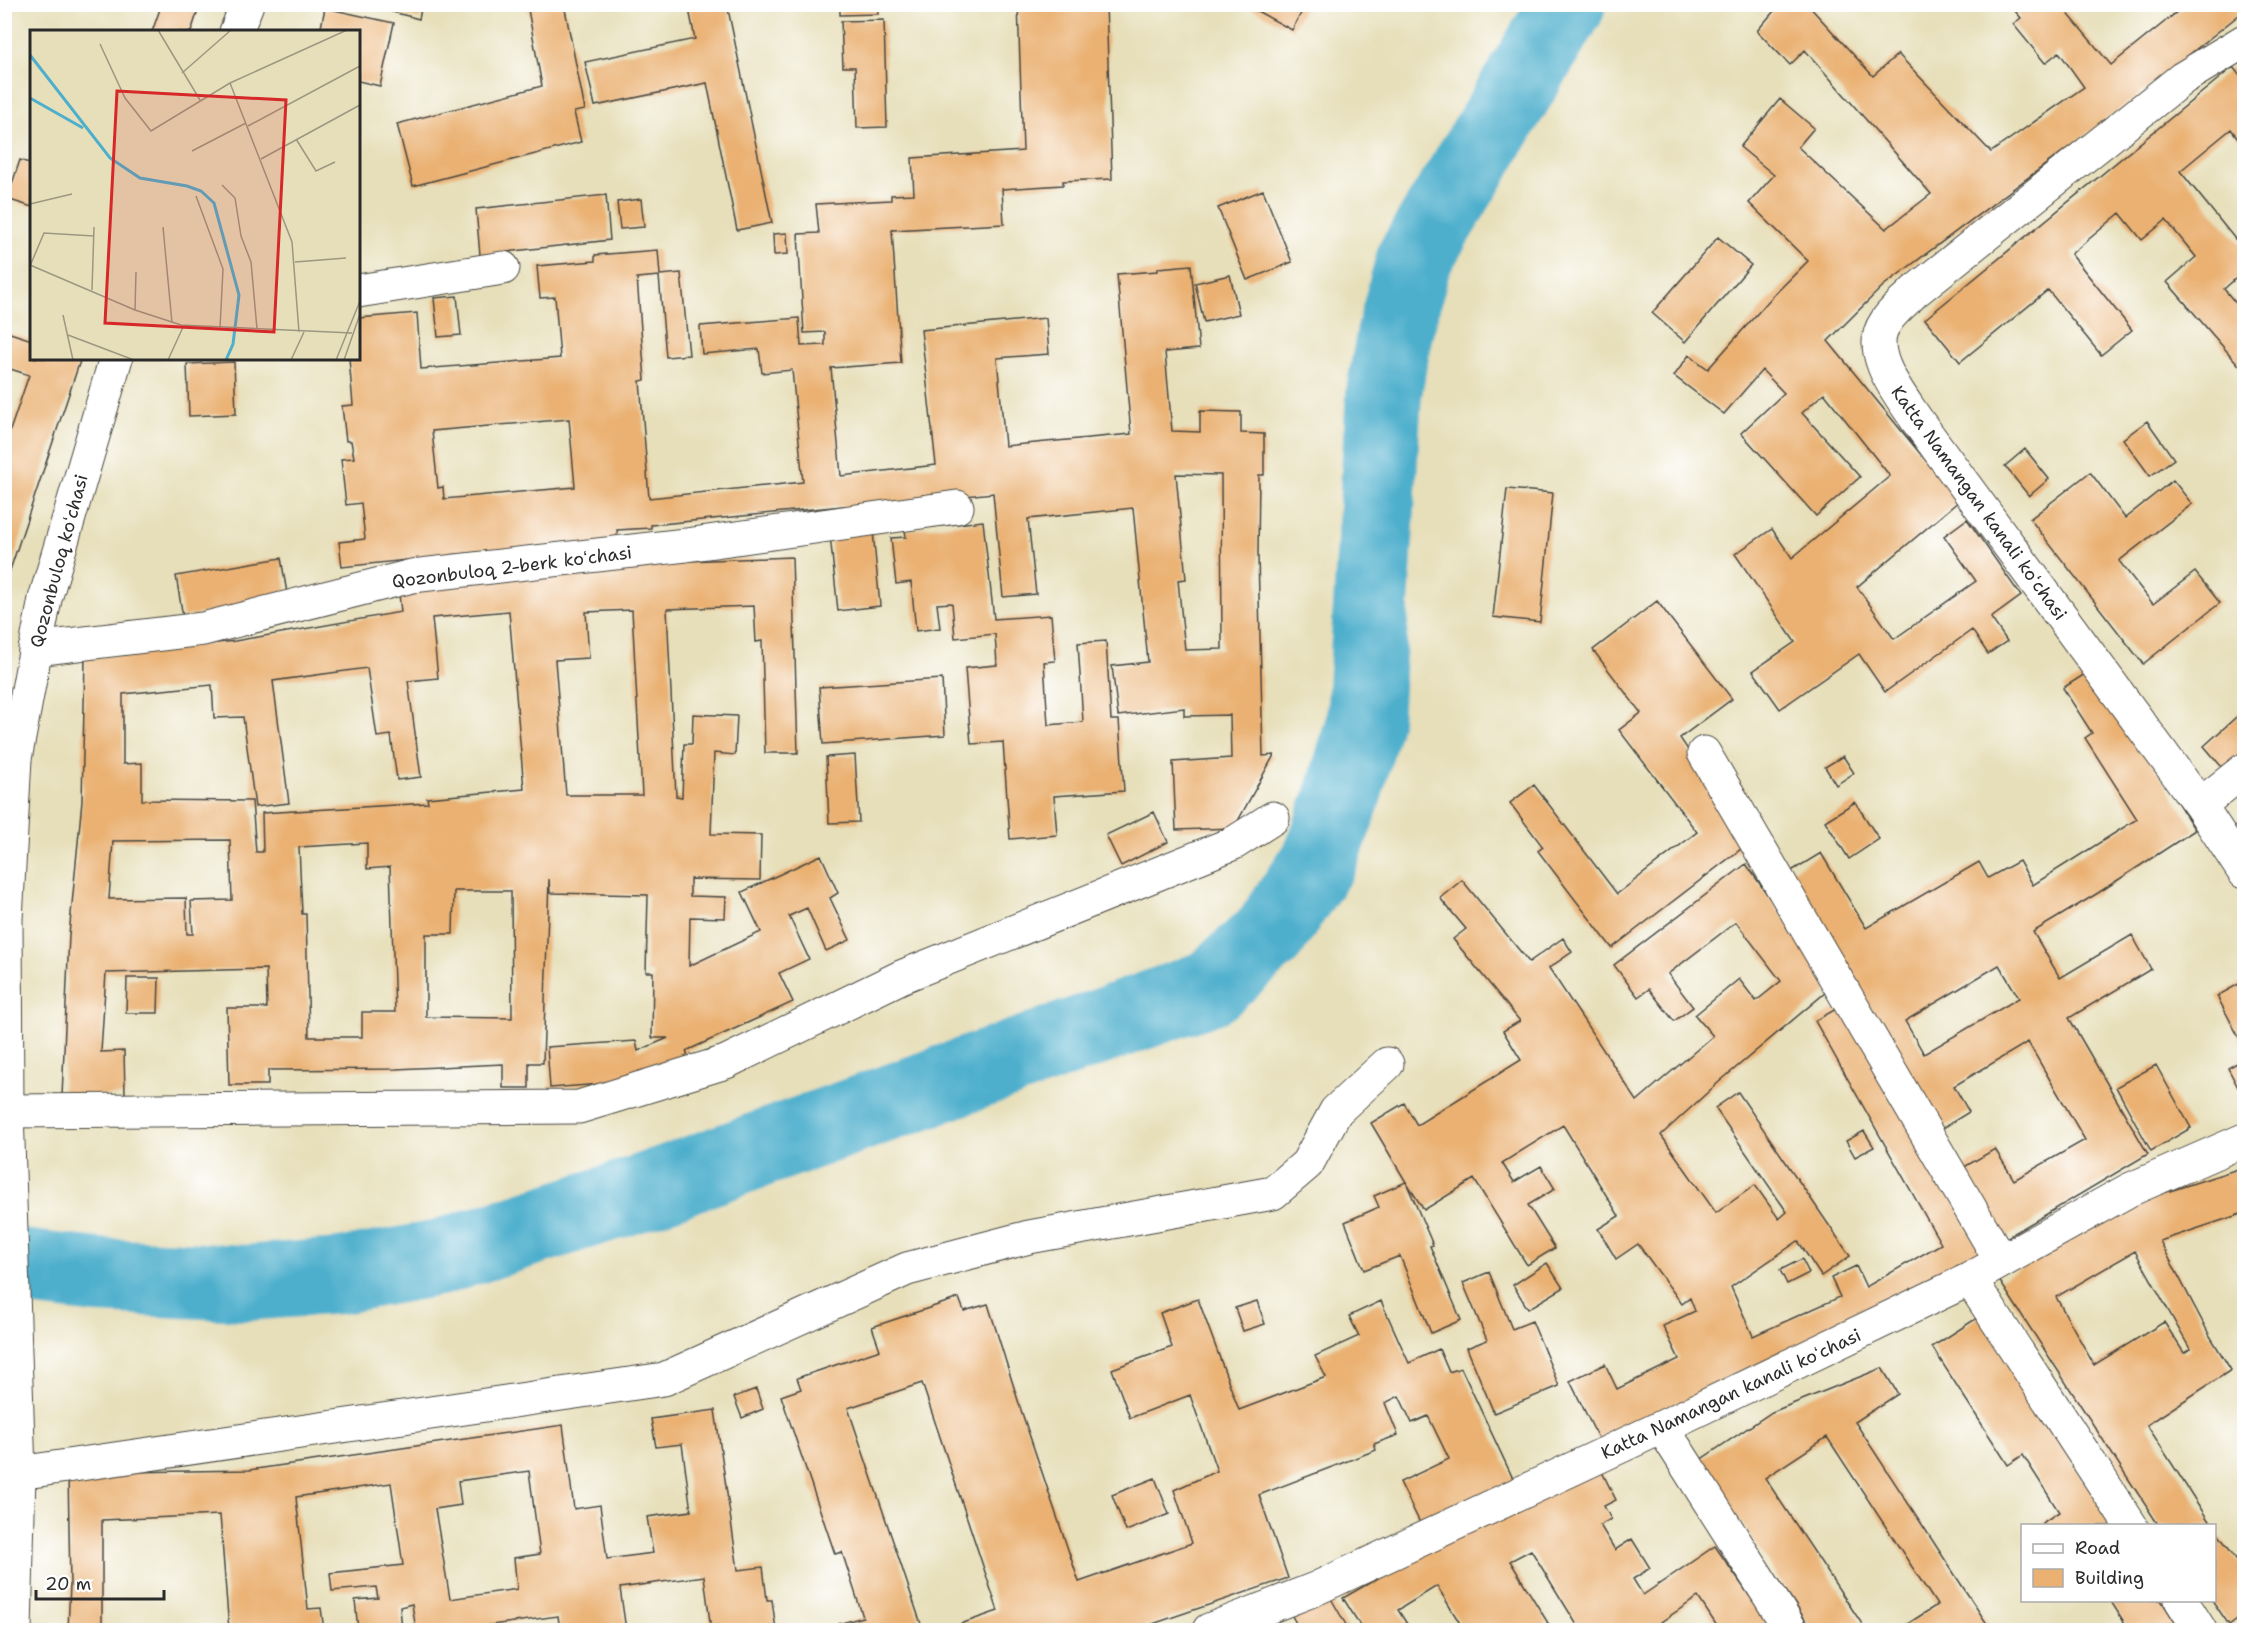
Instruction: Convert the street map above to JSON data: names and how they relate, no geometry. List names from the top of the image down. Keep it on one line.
{"streets":{"street":["Katta Namangan kanali koʻchasi","Qozonbuloq koʻchasi","Qozonbuloq 2-berk koʻchasi"]},"crossings":[["Qozonbuloq koʻchasi","Qozonbuloq 2-berk koʻchasi"]],"legend":["Road","Building"],"scale_bar":"20 m"}
